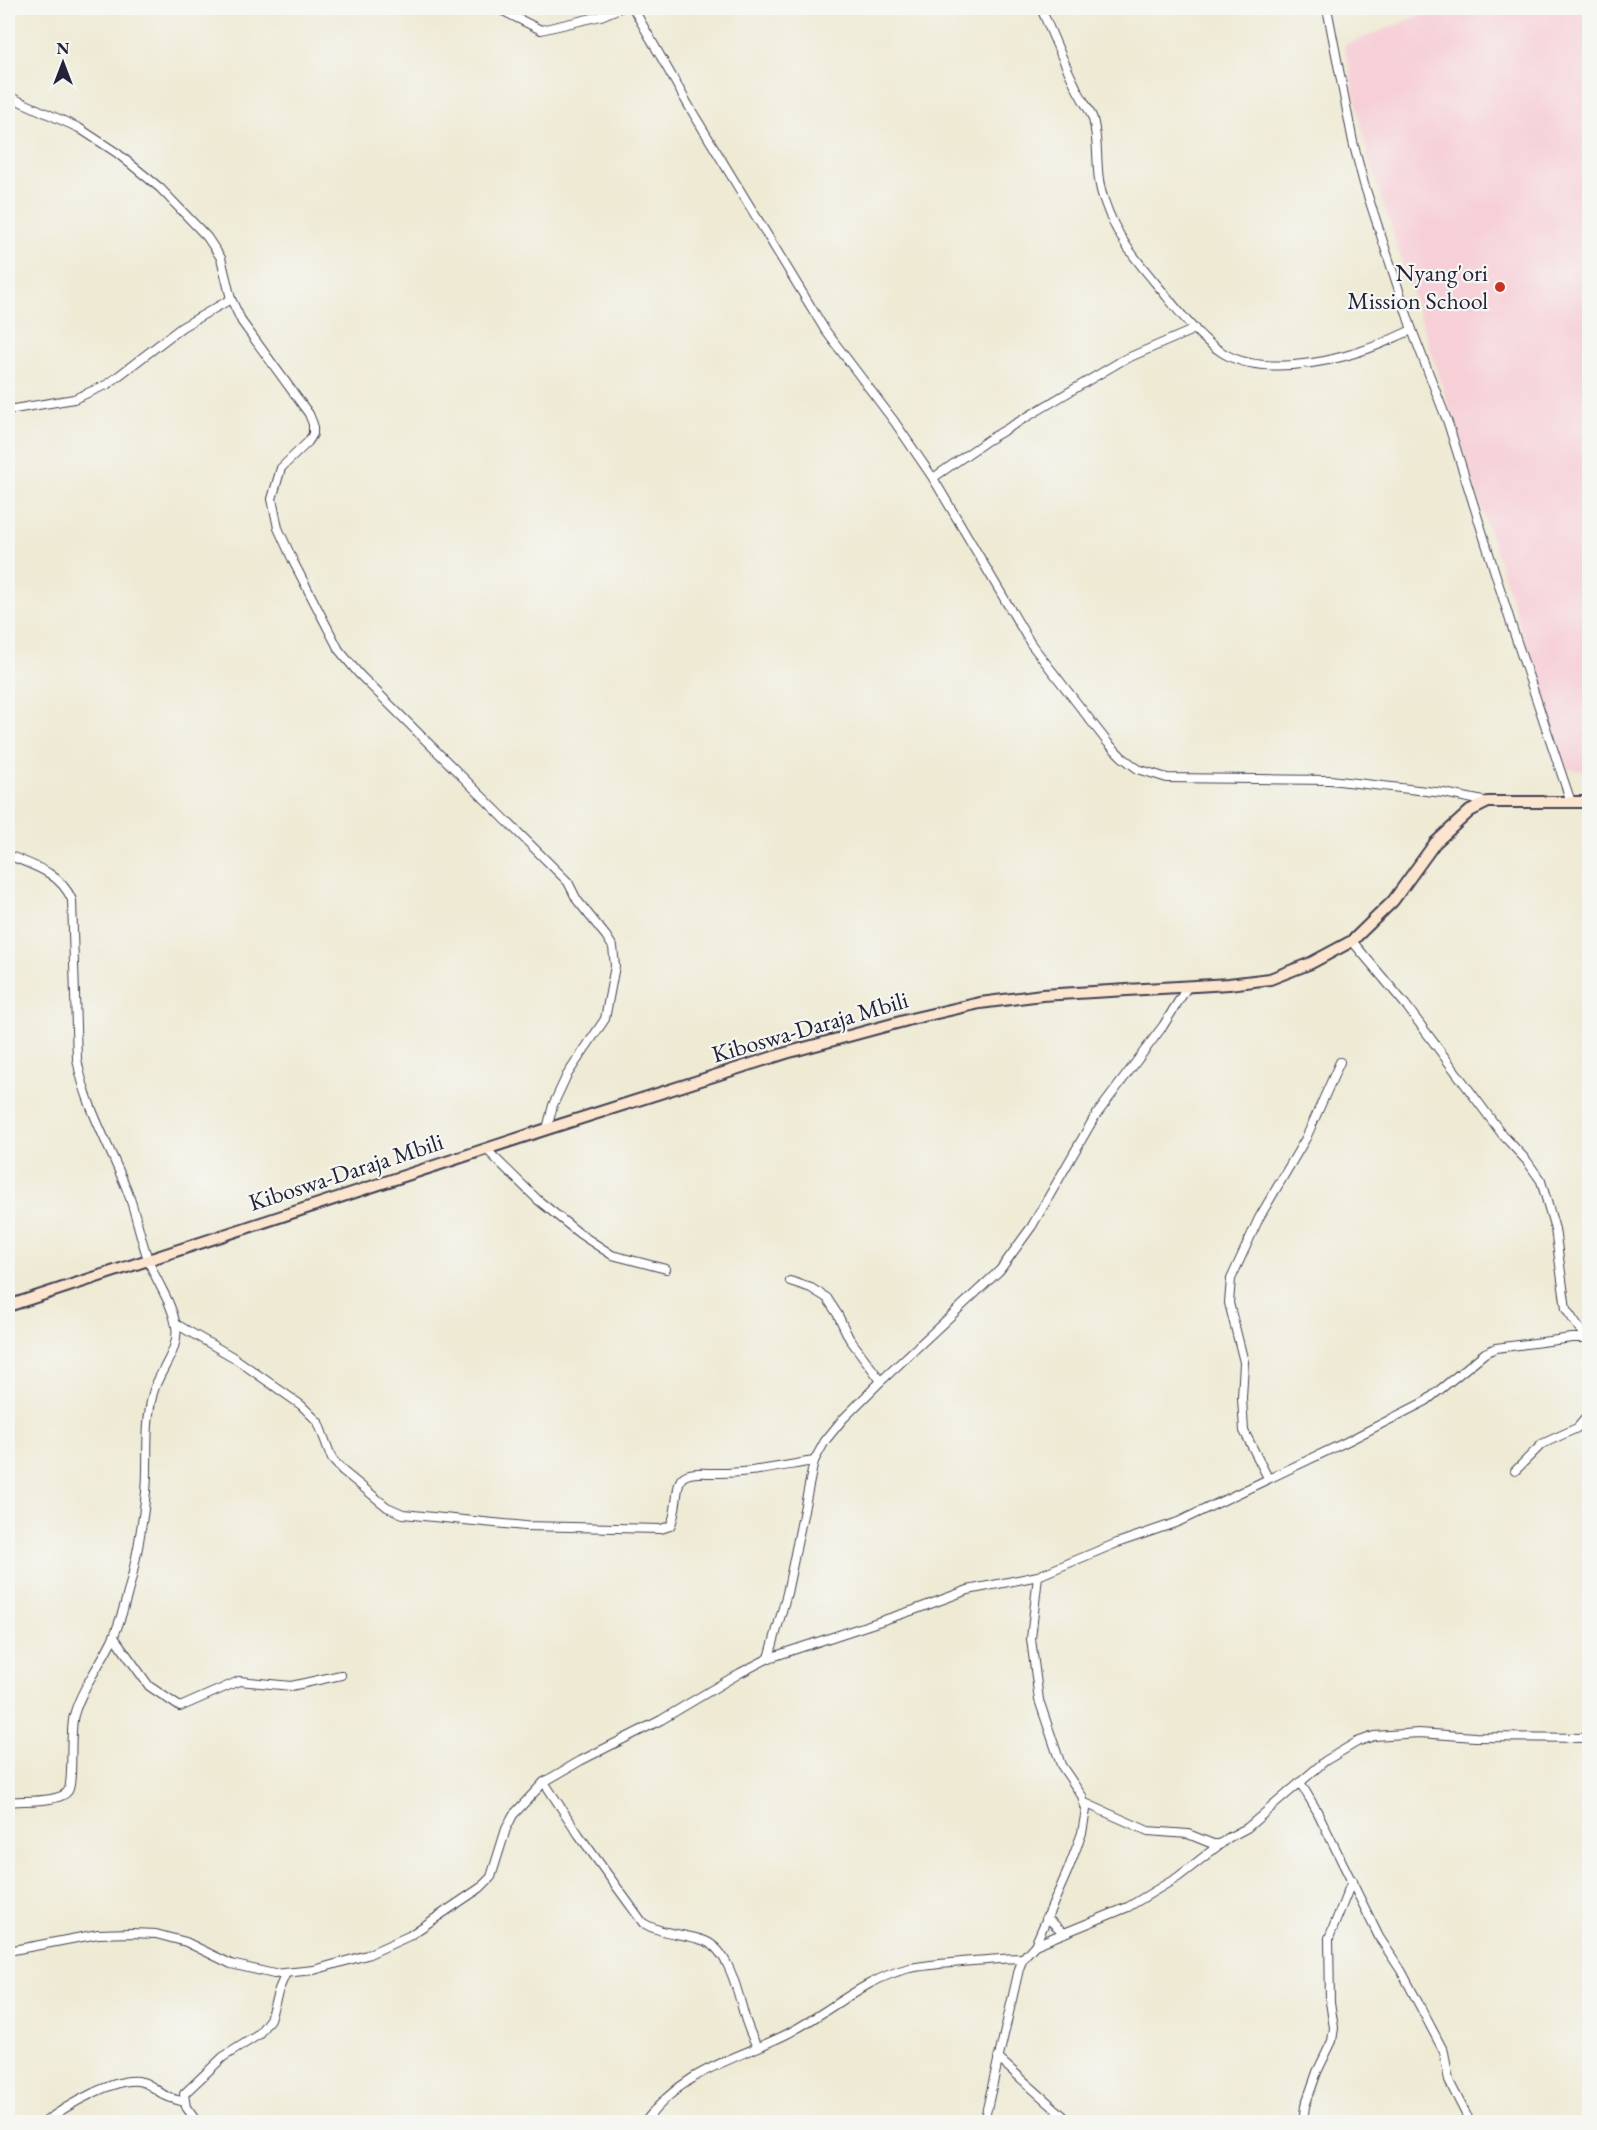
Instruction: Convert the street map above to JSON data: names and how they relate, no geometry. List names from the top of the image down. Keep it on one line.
{"streets":{"main road":["Kiboswa-Daraja Mbili"]},"places":["Nyang'ori Mission School"],"north":"top"}
